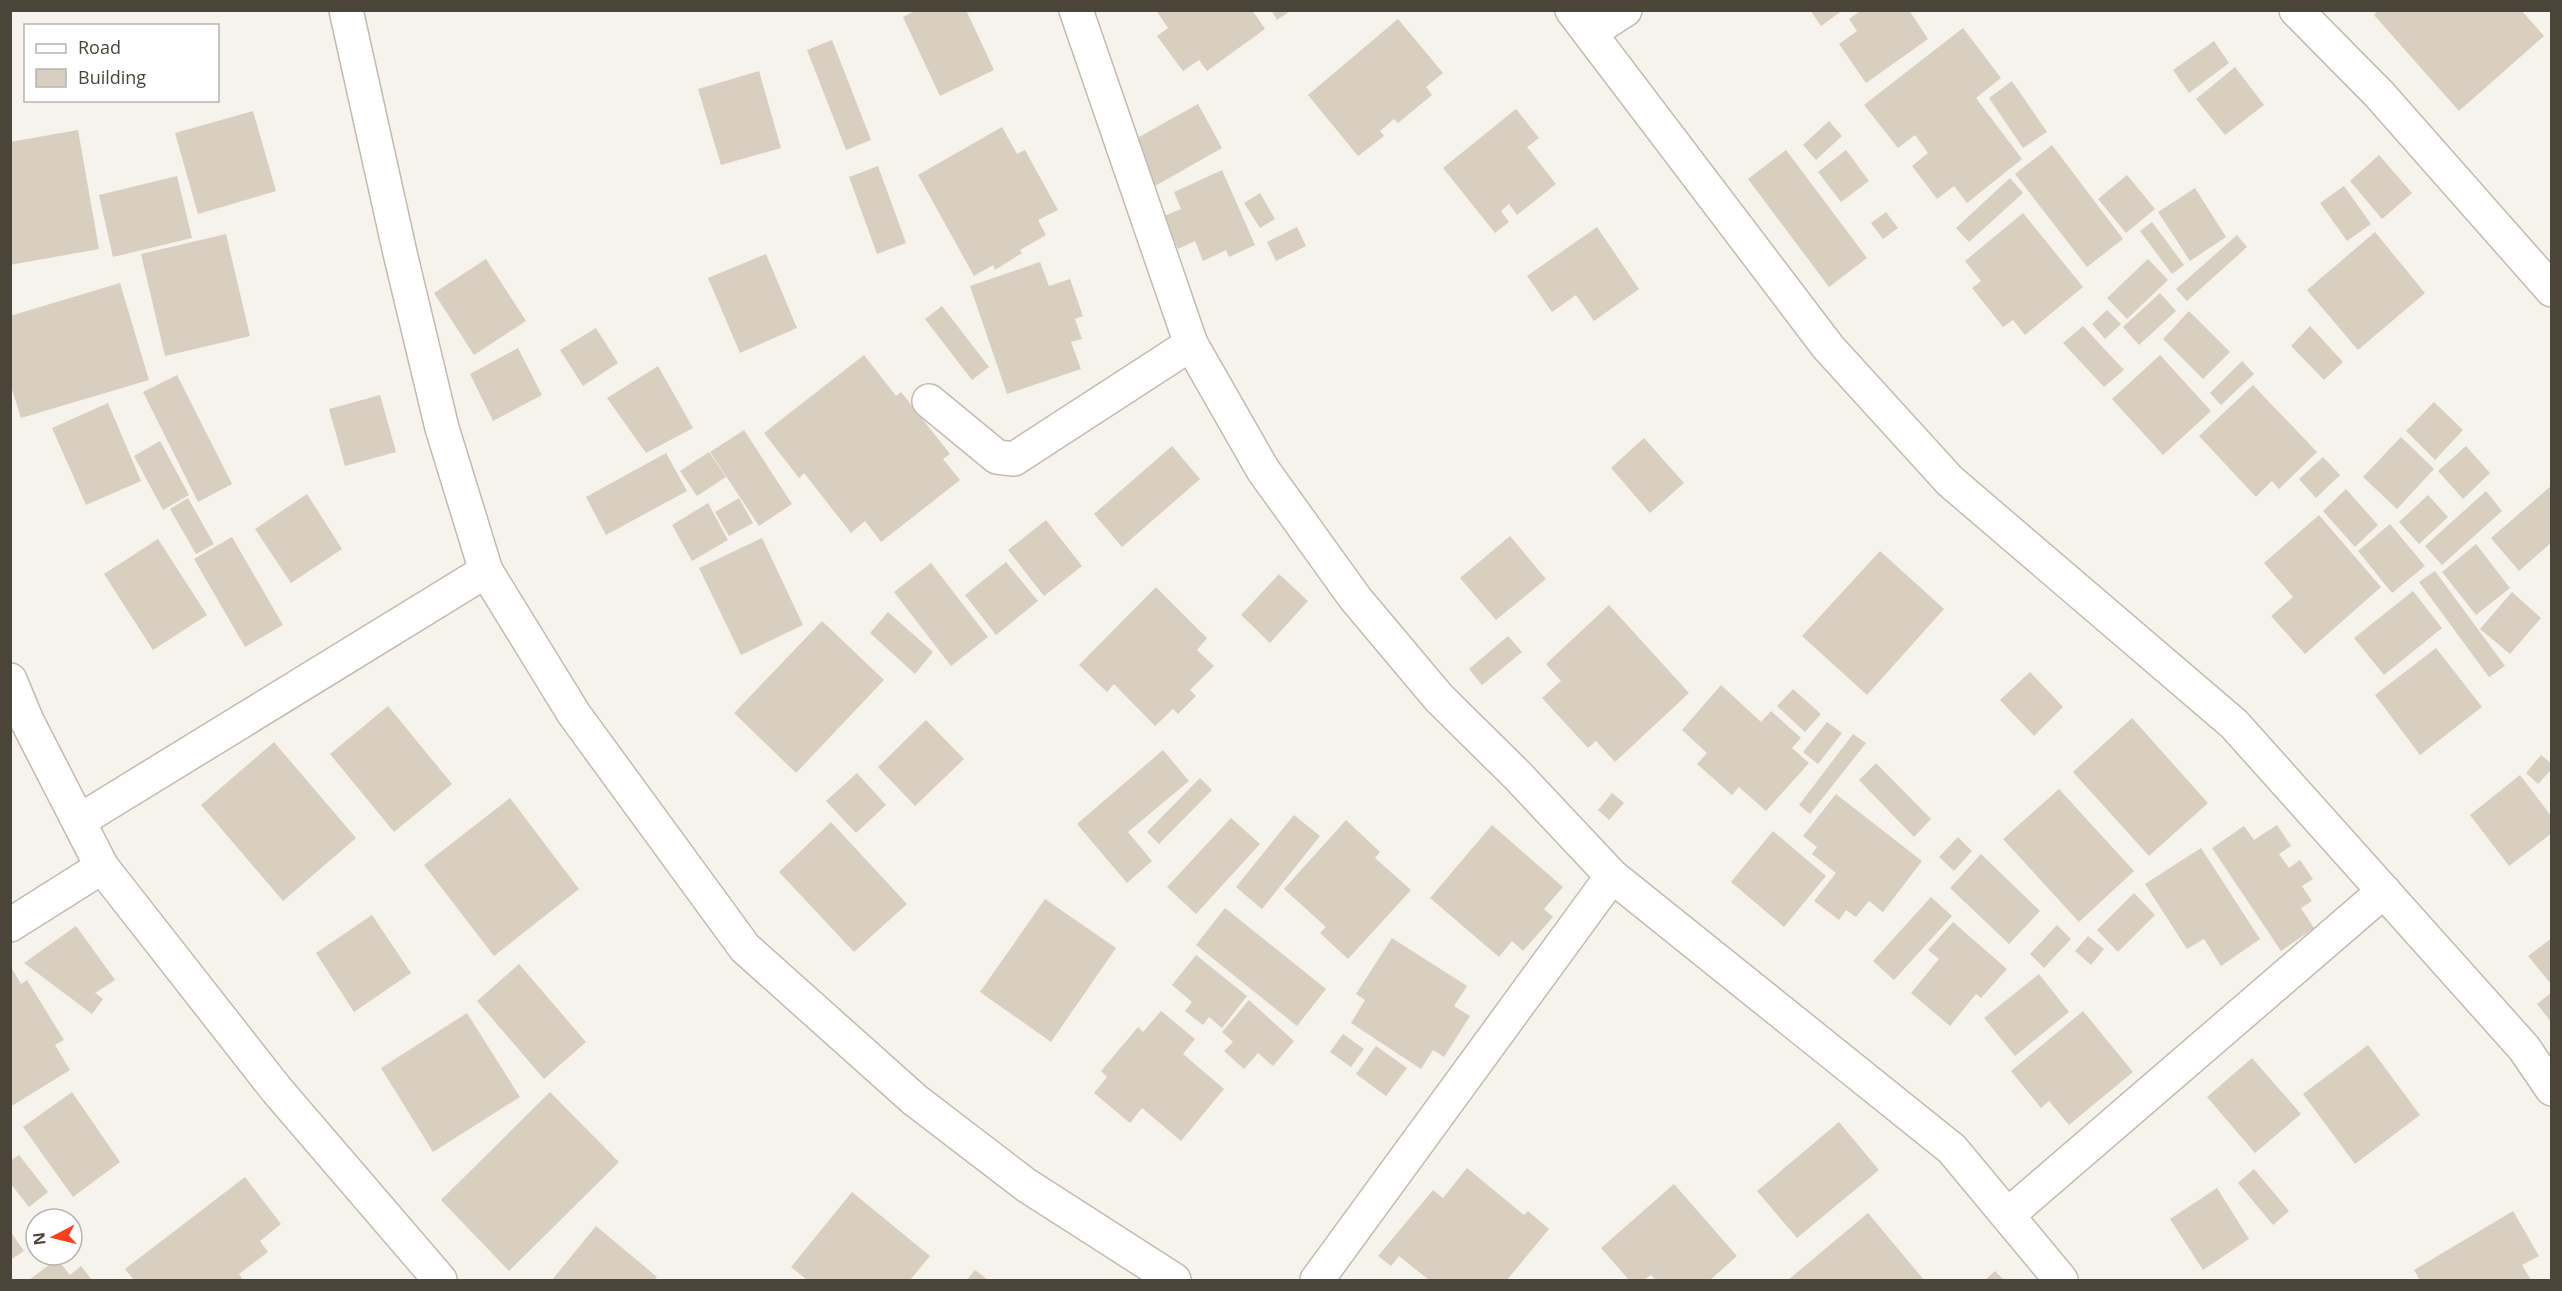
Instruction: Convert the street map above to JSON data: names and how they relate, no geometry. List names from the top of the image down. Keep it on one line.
{"legend":["Road","Building"],"north":"left"}
